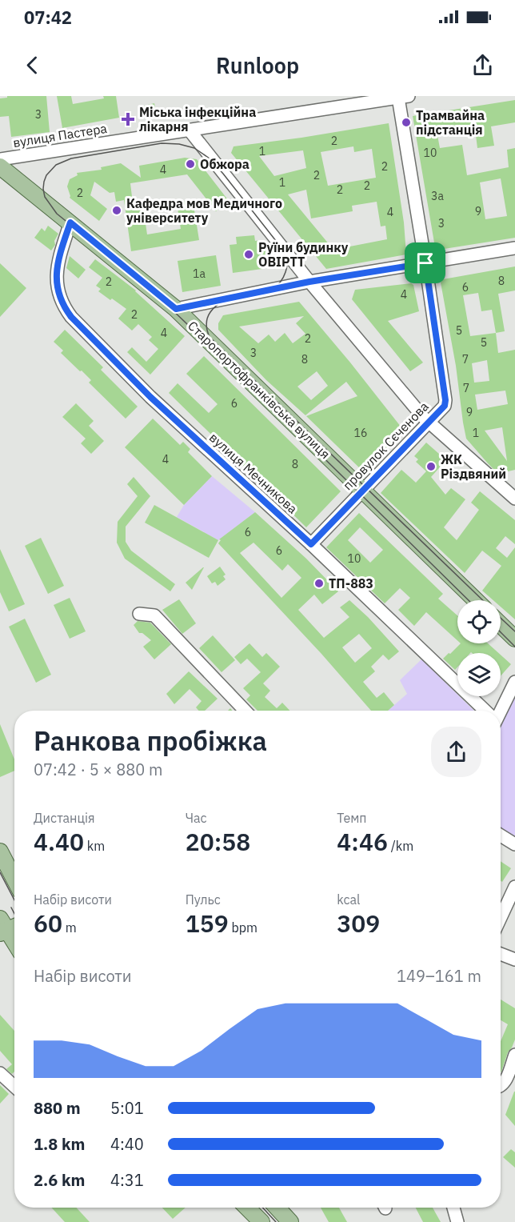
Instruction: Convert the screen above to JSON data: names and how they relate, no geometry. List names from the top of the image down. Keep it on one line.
{"streets":{"main road":["Старопортофранківська вулиця"],"street":["вулиця Пастера","провулок Сєченова","вулиця Мечникова"]},"crossings":[["вулиця Пастера","провулок Сєченова"],["Старопортофранківська вулиця","провулок Сєченова"],["Старопортофранківська вулиця","вулиця Мечникова"],["провулок Сєченова","вулиця Мечникова"]],"places":{"health":["Міська інфекційна лікарня"],"other":["Трамвайна підстанція","Обжора","Кафедра мов Медичного університету","Руїни будинку ОВІРТТ","ЖК Різдвяний","ТП-883"]},"house_numbers":["3","2","1","10","2","4","2","1","2","2","2","3а","9","4","3","1а","8","2","6","4","2","5","4","2","5","3","8","7","7","6","9","16","1","4","8","6","6","10"],"page":{"status":"07:42","header":"Runloop","heading":["Ранкова пробіжка","07:42 · 5 × 880 m"],"stats":[["Дистанція","4.40 km"],["Час","20:58"],["Темп","4:46 /km"],["Набір висоти","60 m"],["Пульс","159 bpm"],["kcal","309"]],"chart":["Набір висоти","149–161 m"],"list":[{"name":"880 m","note":"5:01"},{"name":"1.8 km","note":"4:40"},{"name":"2.6 km","note":"4:31"}]}}
